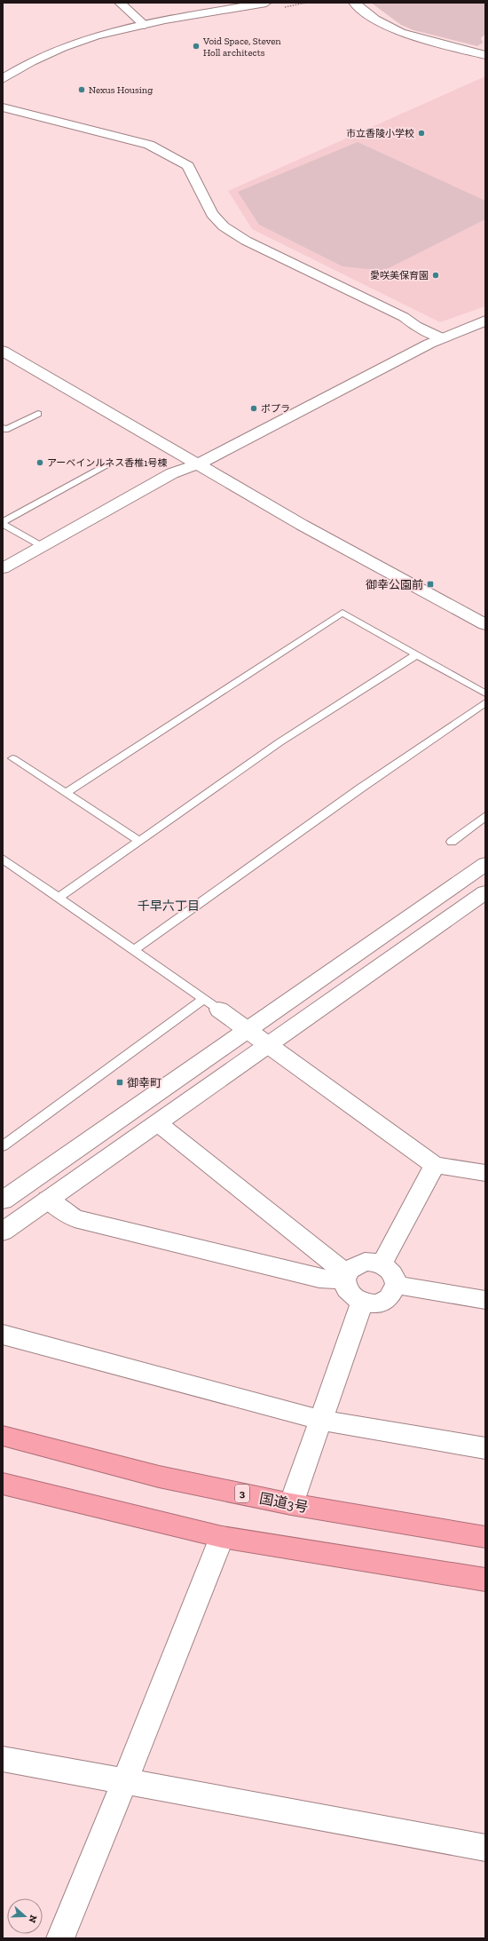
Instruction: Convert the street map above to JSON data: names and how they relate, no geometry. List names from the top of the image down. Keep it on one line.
{"streets":{"highway":["3","国道3号"]},"districts":["千早六丁目"],"places":{"other":["Void Space, Steven Holl architects","Nexus Housing","市立香陵小学校","愛咲美保育園","ポプラ","アーベインルネス香椎1号棟"],"transit":["御幸公園前","御幸町"]},"north":"right"}
